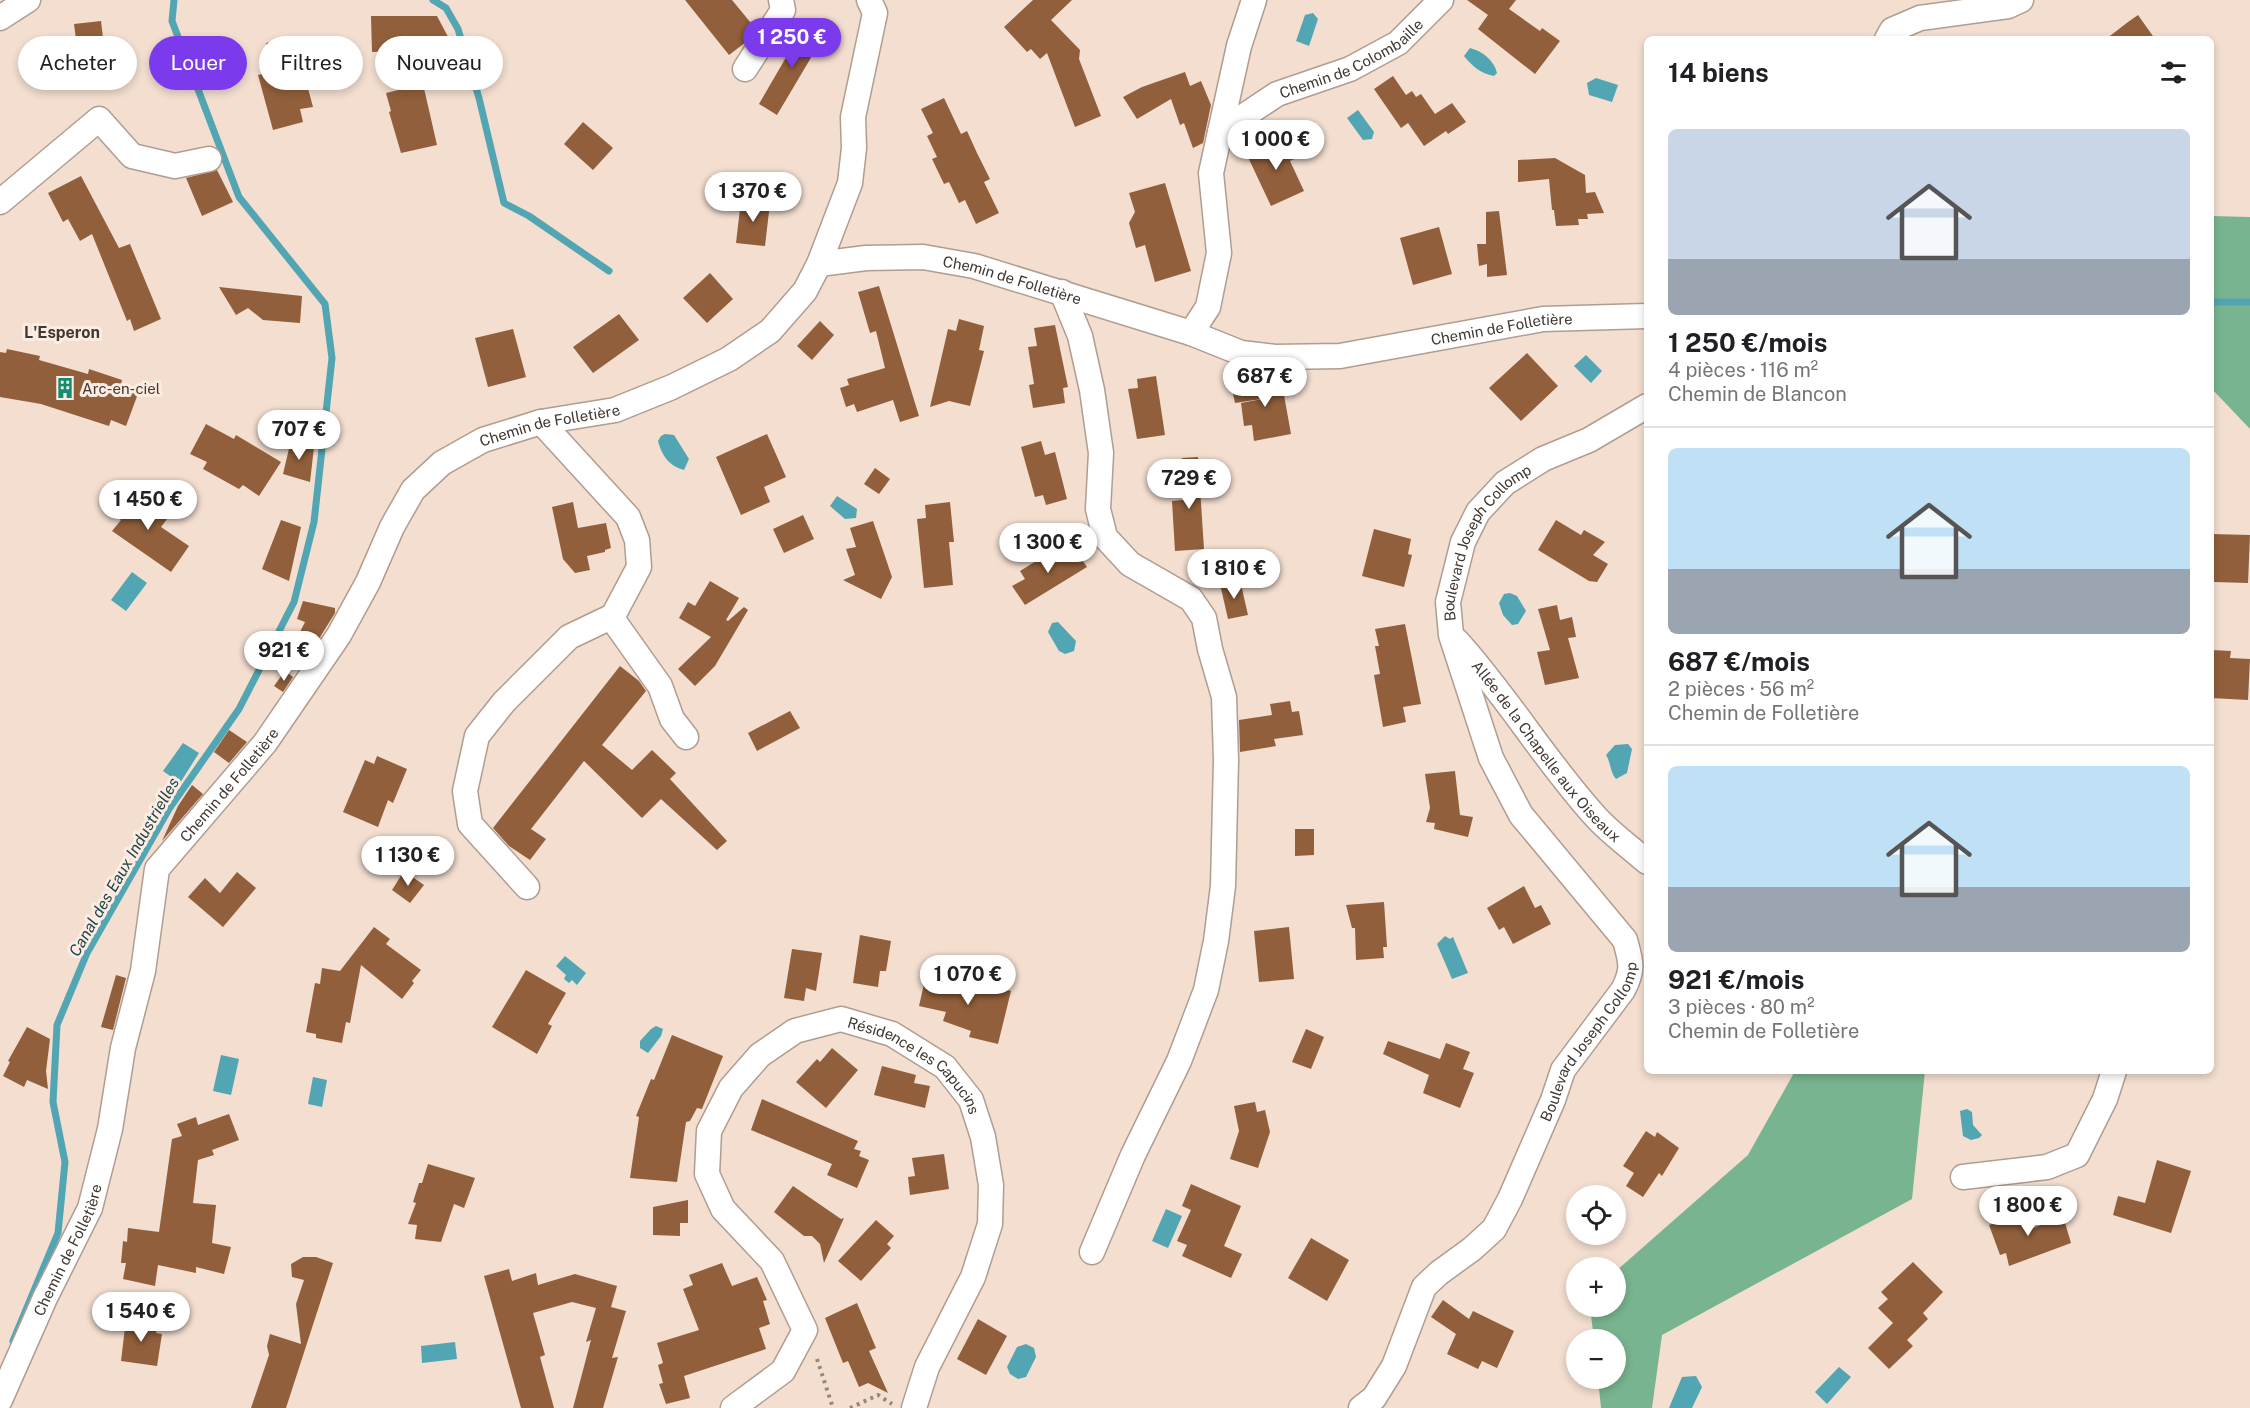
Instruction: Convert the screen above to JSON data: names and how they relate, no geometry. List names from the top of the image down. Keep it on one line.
{"streets":{"street":["Chemin de Colombaille","Chemin de Folletière","Boulevard Joseph Collomp","Allée de la Chapelle aux Oiseaux","Résidence les Capucins"]},"crossings":[["Boulevard Joseph Collomp","Allée de la Chapelle aux Oiseaux"]],"districts":["L'Esperon"],"water":["Canal des Eaux Industrielles"],"places":{"building":["Arc-en-ciel"]},"page":{"price":["1 250 €","1 000 €","1 370 €","687 €","707 €","729 €","1 450 €","1 300 €","1 810 €","921 €","1 130 €","1 070 €","1 800 €","1 540 €"],"chip":["Acheter","Louer","Filtres","Nouveau"],"heading":"14 biens","list":[{"name":"1 250 €/mois","note":"4 pièces · 116 m² · Chemin de Blancon"},{"name":"687 €/mois","note":"2 pièces · 56 m² · Chemin de Folletière"},{"name":"921 €/mois","note":"3 pièces · 80 m² · Chemin de Folletière"}],"map_buttons":["+","−"]}}
